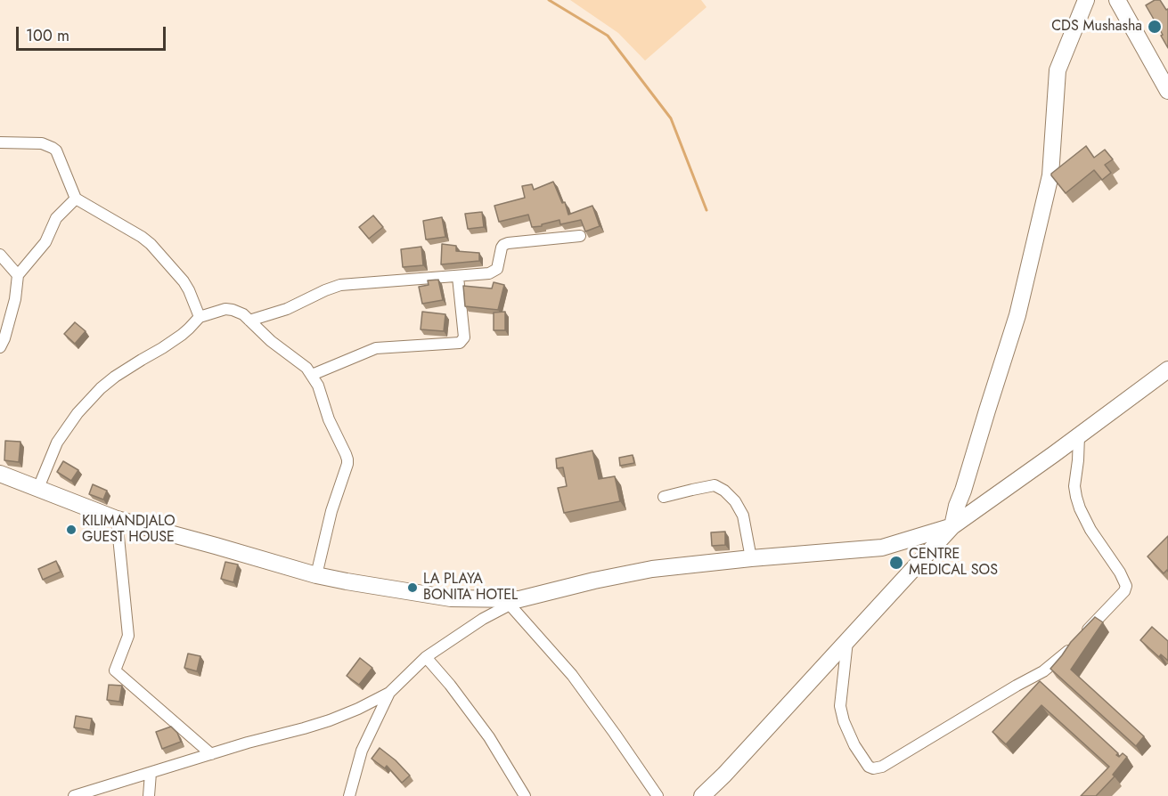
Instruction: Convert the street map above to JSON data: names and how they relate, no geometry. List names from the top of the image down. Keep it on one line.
{"places":["CDS Mushasha","KILIMANDJALO GUEST HOUSE","CENTRE MEDICAL SOS","LA PLAYA BONITA HOTEL"],"scale_bar":"100 m"}
